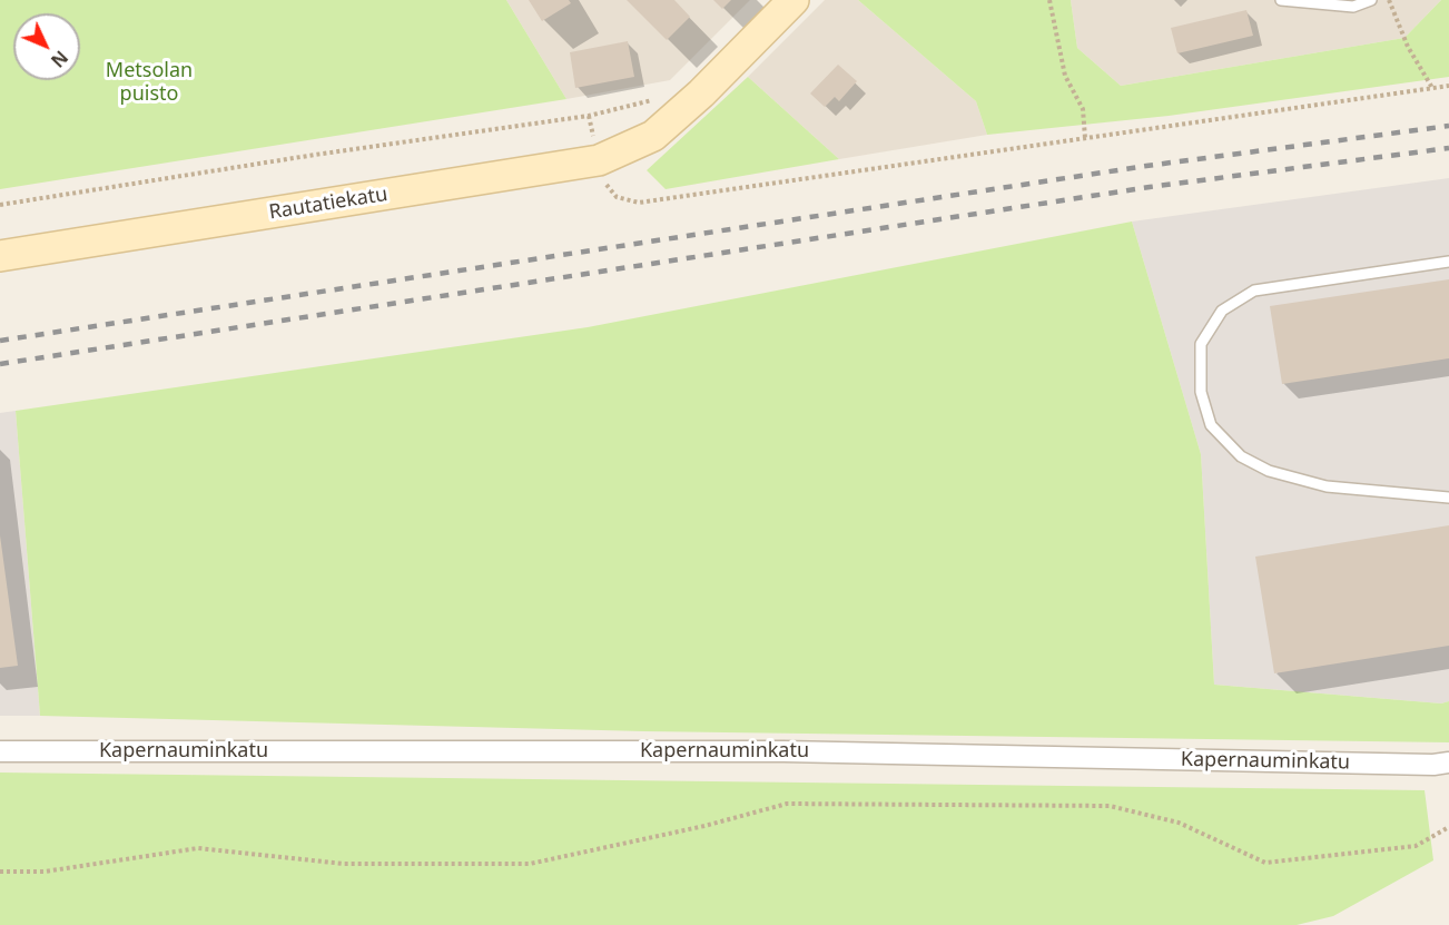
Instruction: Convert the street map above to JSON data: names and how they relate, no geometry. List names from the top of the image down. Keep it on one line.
{"streets":{"street":["Rautatiekatu","Kapernauminkatu"]},"parks":["Metsolan puisto"],"north":"bottom right"}
